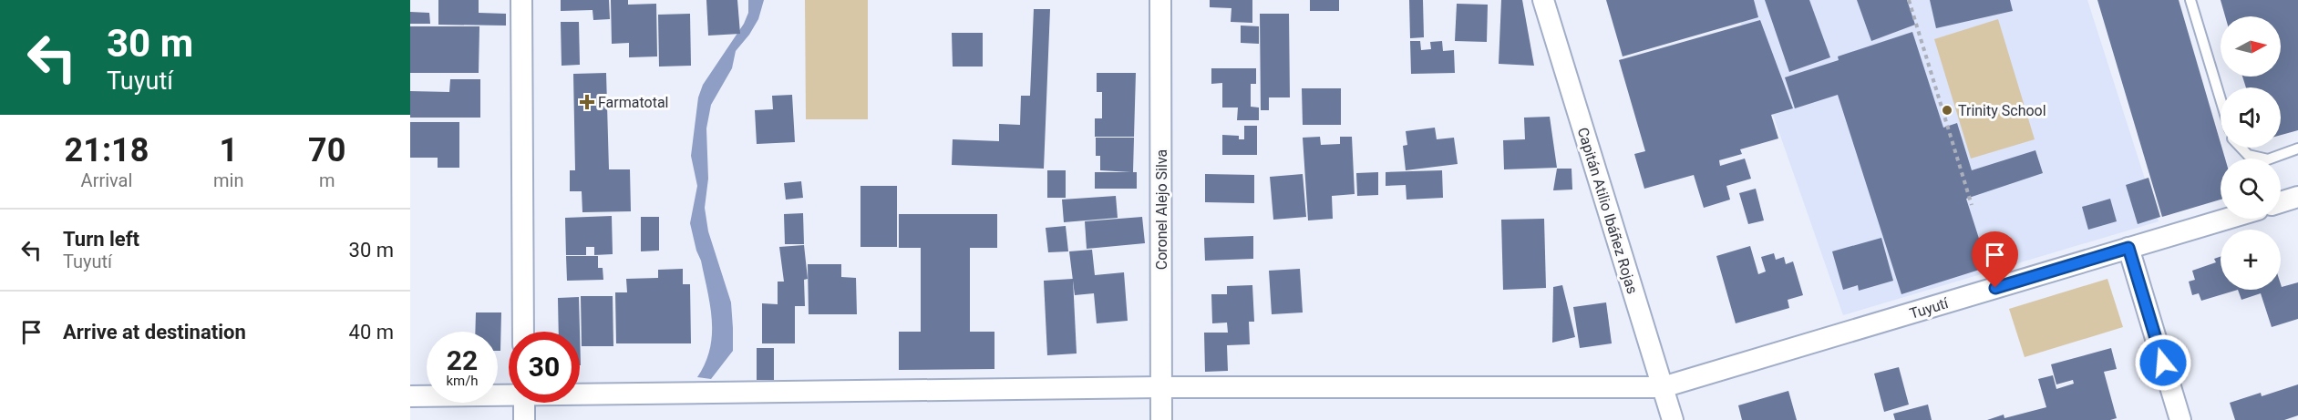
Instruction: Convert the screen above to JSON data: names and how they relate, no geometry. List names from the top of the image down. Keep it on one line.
{"streets":{"street":["Coronel Alejo Silva","Capitán Atilio Ibáñez Rojas","Tuyutí"]},"crossings":[["Coronel Alejo Silva","Tuyutí"],["Capitán Atilio Ibáñez Rojas","Tuyutí"]],"places":{"health":["Farmatotal"],"other":["Trinity School"]},"north":"right","page":{"turn":["30 m","Tuyutí"],"map_buttons":"+","eta":["21:18","Arrival","1","min","70","m"],"list":[{"name":"Turn left","note":"Tuyutí","value":"30 m"},{"name":"Arrive at destination","value":"40 m"}],"speed":"22 km/h","limit":"30"}}
